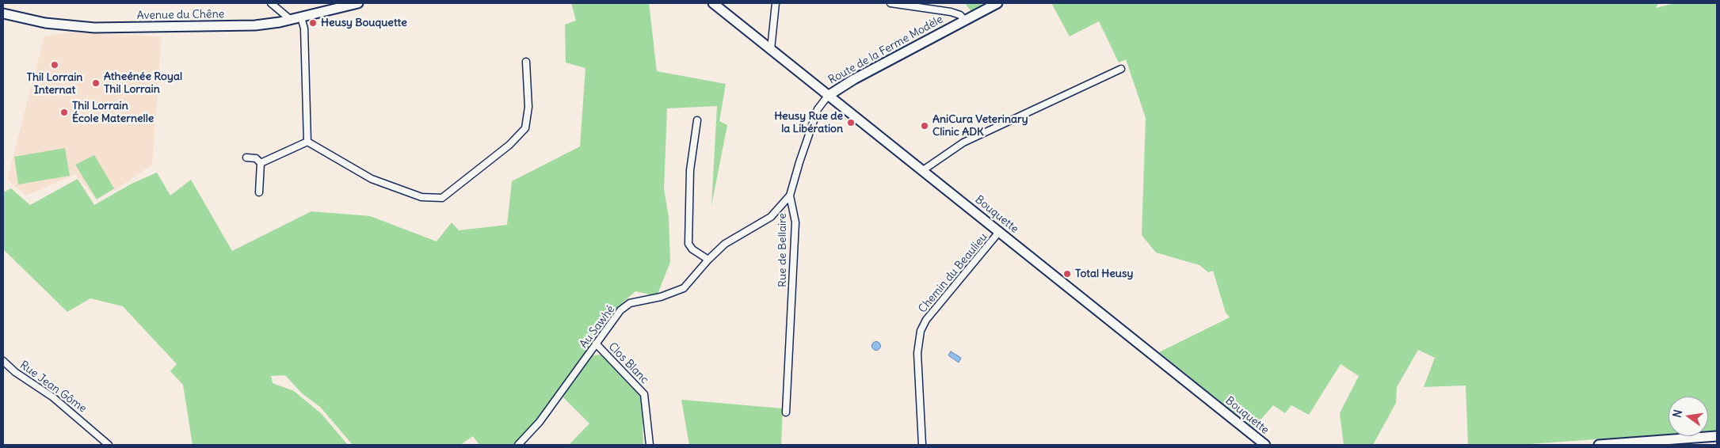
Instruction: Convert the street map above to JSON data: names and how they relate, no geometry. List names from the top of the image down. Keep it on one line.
{"streets":{"main road":["Avenue du Chêne","Route de la Ferme Modèle","Bouquette"],"street":["Rue de Bellaire","Chemin du Beaulieu","Au Sawhé","Clos Blanc","Rue Jean Gôme"]},"crossings":[["Route de la Ferme Modèle","Bouquette"],["Route de la Ferme Modèle","Rue de Bellaire"],["Bouquette","Rue de Bellaire"],["Bouquette","Chemin du Beaulieu"],["Rue de Bellaire","Au Sawhé"],["Au Sawhé","Clos Blanc"]],"places":["Heusy Bouquette","Thil Lorrain Internat","Atheénée Royal Thil Lorrain","Thil Lorrain École Maternelle","Heusy Rue de la Libération","AniCura Veterinary Clinic ADK","Total Heusy"],"north":"left"}
